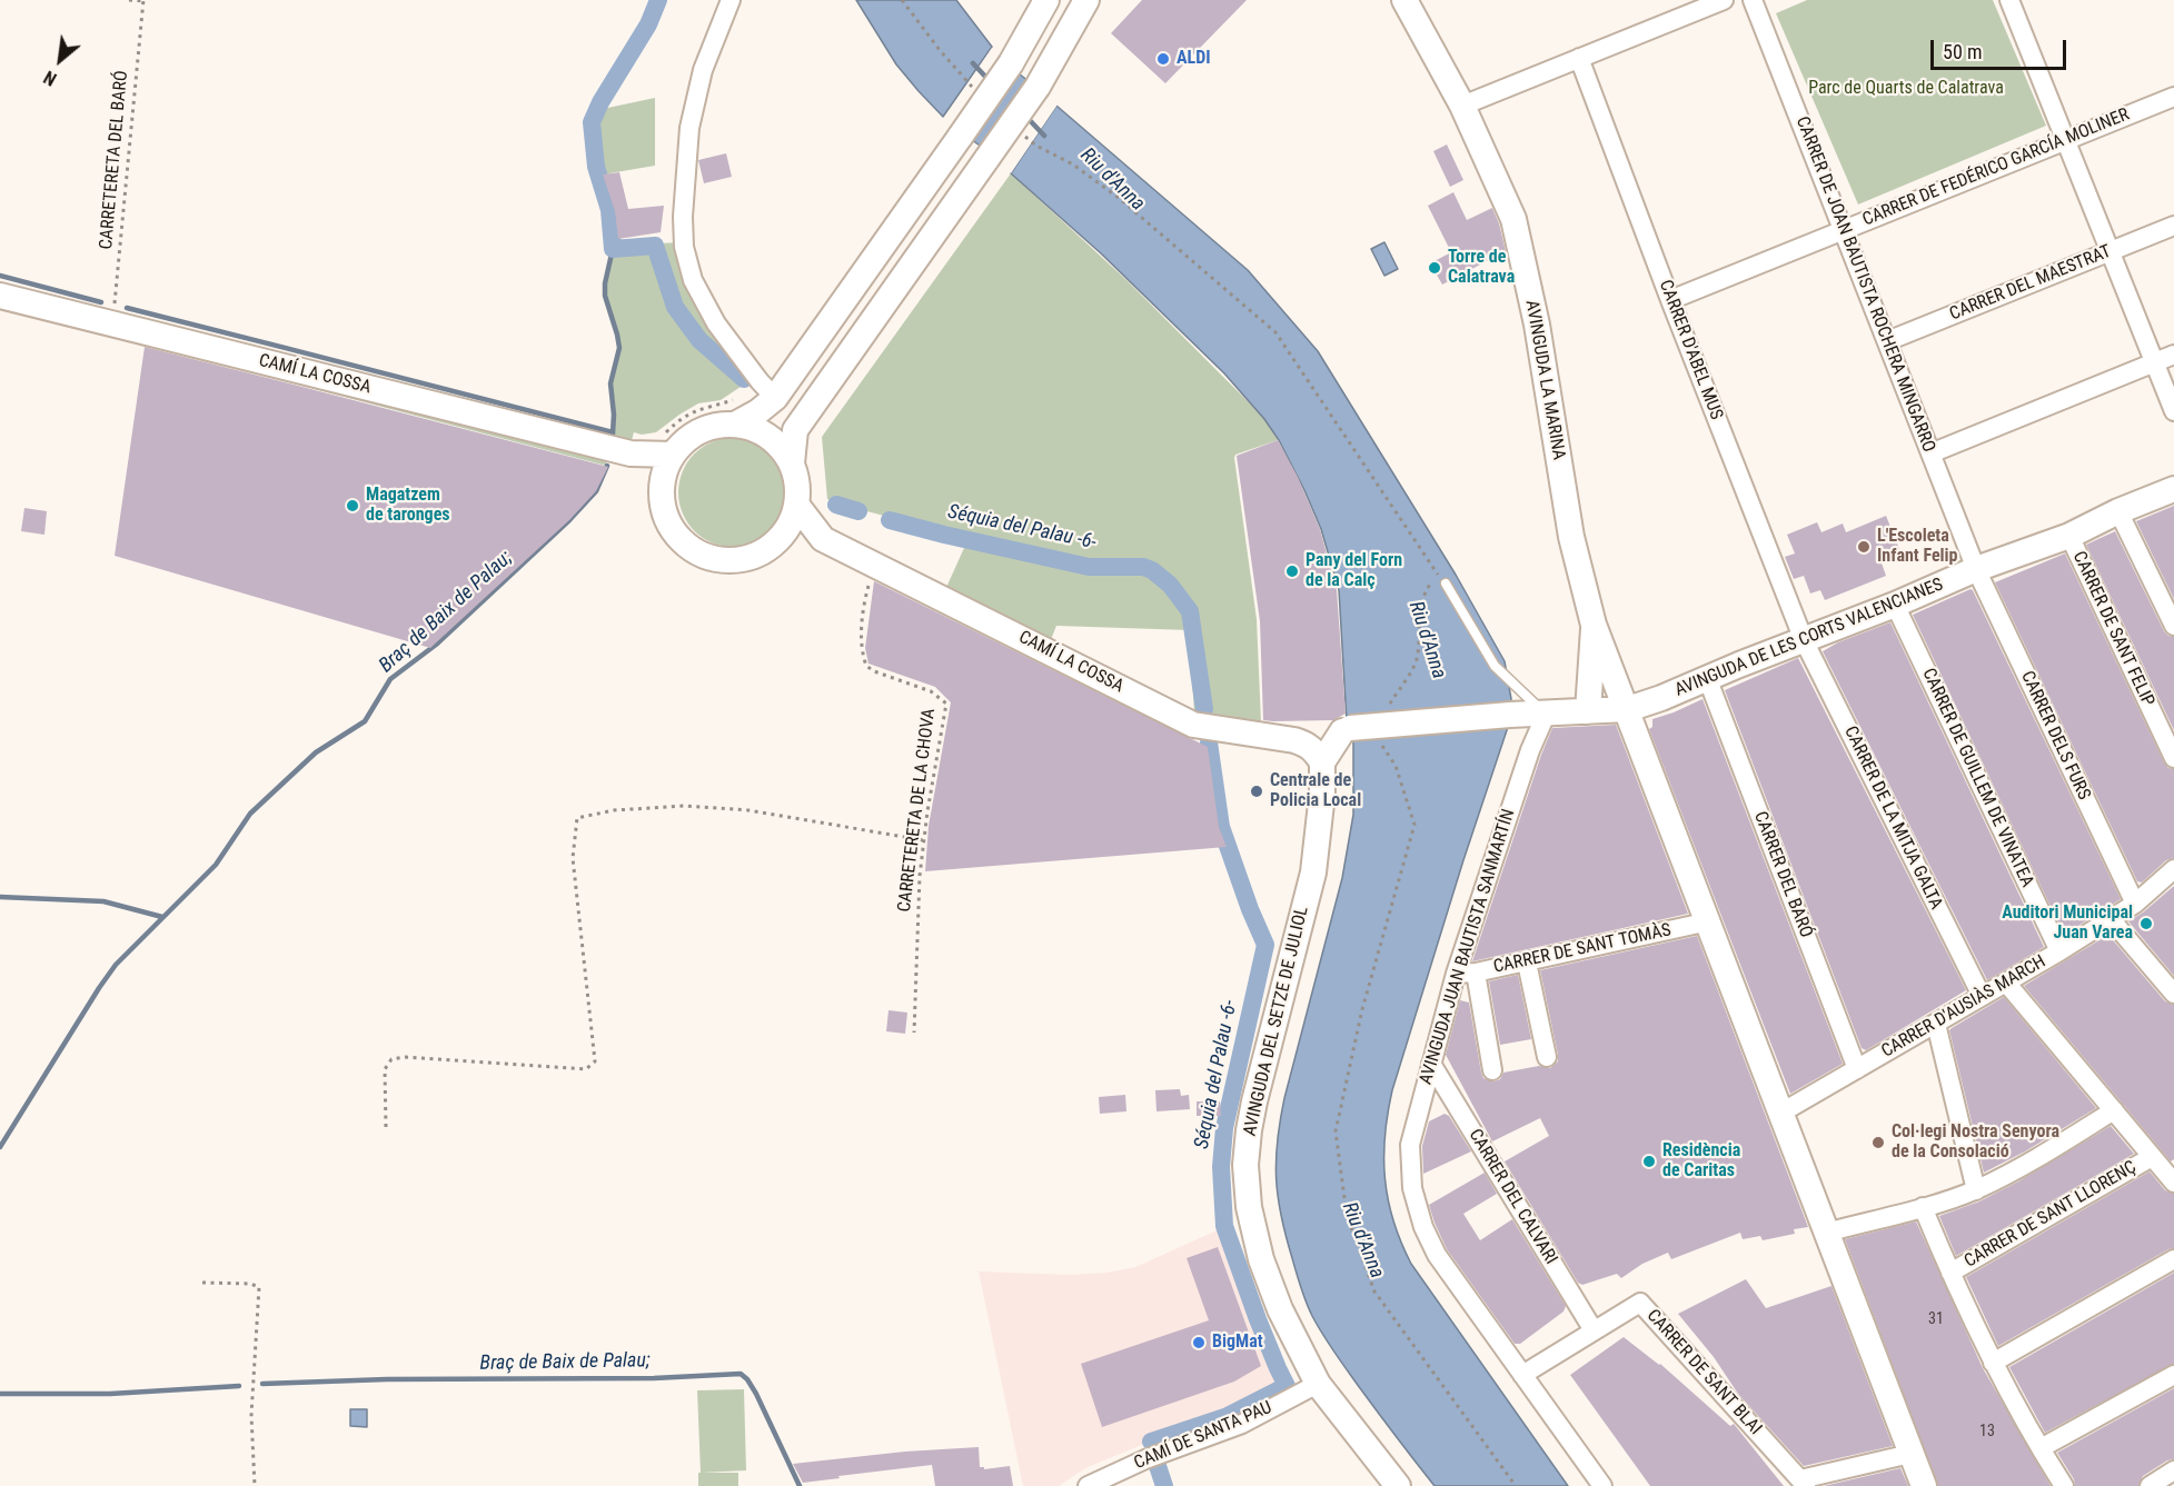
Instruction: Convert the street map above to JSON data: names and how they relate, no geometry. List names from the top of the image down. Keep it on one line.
{"streets":{"street":["CARRER DE FEDÉRICO GARCÍA MOLINER","CARRER DEL MAESTRAT","CARRER DE JOAN BAUTISTA ROCHERA MINGARRO","CARRER D'ABEL MUS","CAMÍ LA COSSA","AVINGUDA LA MARINA","CARRER DE SANT FELIP","AVINGUDA DE LES CORTS VALENCIANES","CARRER DELS FURS","CARRER DE GUILLEM DE VINATEA","CARRER DE LA MITJA GALTA","CARRER DEL BARÓ","AVINGUDA JUAN BAUTISTA SANMARTÍN","CARRER DE SANT TOMÀS","CARRER D'AUSIÀS MARCH","AVINGUDA DEL SETZE DE JULIOL","CARRER DEL CALVARI","CARRER DE SANT LLORENÇ","CARRER DE SANT BLAI","CAMÍ DE SANTA PAU"],"path":["CARRETERETA DEL BARÓ","CARRETERETA DE LA CHOVA"]},"crossings":[["CARRETERETA DEL BARÓ","CAMÍ LA COSSA"],["CARRER DE FEDÉRICO GARCÍA MOLINER","CARRER DE JOAN BAUTISTA ROCHERA MINGARRO"],["CARRER DE FEDÉRICO GARCÍA MOLINER","CARRER D'ABEL MUS"],["CARRER DEL MAESTRAT","CARRER DE JOAN BAUTISTA ROCHERA MINGARRO"],["CARRER DE JOAN BAUTISTA ROCHERA MINGARRO","AVINGUDA DE LES CORTS VALENCIANES"],["CARRER DE JOAN BAUTISTA ROCHERA MINGARRO","CARRER DELS FURS"],["CARRER D'ABEL MUS","AVINGUDA DE LES CORTS VALENCIANES"],["CARRER D'ABEL MUS","CARRER DE LA MITJA GALTA"],["CAMÍ LA COSSA","CARRETERETA DE LA CHOVA"],["CAMÍ LA COSSA","AVINGUDA DEL SETZE DE JULIOL"],["CARRER DE SANT FELIP","AVINGUDA DE LES CORTS VALENCIANES"],["AVINGUDA DE LES CORTS VALENCIANES","CARRER DELS FURS"],["AVINGUDA DE LES CORTS VALENCIANES","CARRER DE GUILLEM DE VINATEA"],["AVINGUDA DE LES CORTS VALENCIANES","CARRER DE LA MITJA GALTA"],["AVINGUDA DE LES CORTS VALENCIANES","CARRER DEL BARÓ"],["AVINGUDA DE LES CORTS VALENCIANES","AVINGUDA JUAN BAUTISTA SANMARTÍN"],["CARRER DELS FURS","CARRER D'AUSIÀS MARCH"],["CARRER DE GUILLEM DE VINATEA","CARRER D'AUSIÀS MARCH"],["CARRER DE LA MITJA GALTA","CARRER D'AUSIÀS MARCH"],["CARRER DEL BARÓ","CARRER D'AUSIÀS MARCH"],["AVINGUDA JUAN BAUTISTA SANMARTÍN","CARRER DE SANT TOMÀS"],["AVINGUDA JUAN BAUTISTA SANMARTÍN","CARRER DEL CALVARI"],["AVINGUDA JUAN BAUTISTA SANMARTÍN","CARRER DE SANT BLAI"],["AVINGUDA DEL SETZE DE JULIOL","CAMÍ DE SANTA PAU"],["CARRER DEL CALVARI","CARRER DE SANT BLAI"]],"water":["Riu d'Anna","Séquia del Palau -6-","Braç de Baix de Palau;"],"parks":["Parc de Quarts de Calatrava"],"places":["ALDI","Torre de Calatrava","Magatzem de taronges","L'Escoleta Infant Felip","Pany del Forn de la Calç","Centrale de Policia Local","Auditori Municipal Juan Varea","Col·legi Nostra Senyora de la Consolació","Residència de Caritas","BigMat"],"house_numbers":["31","13"],"scale_bar":"50 m","north":"bottom left"}
